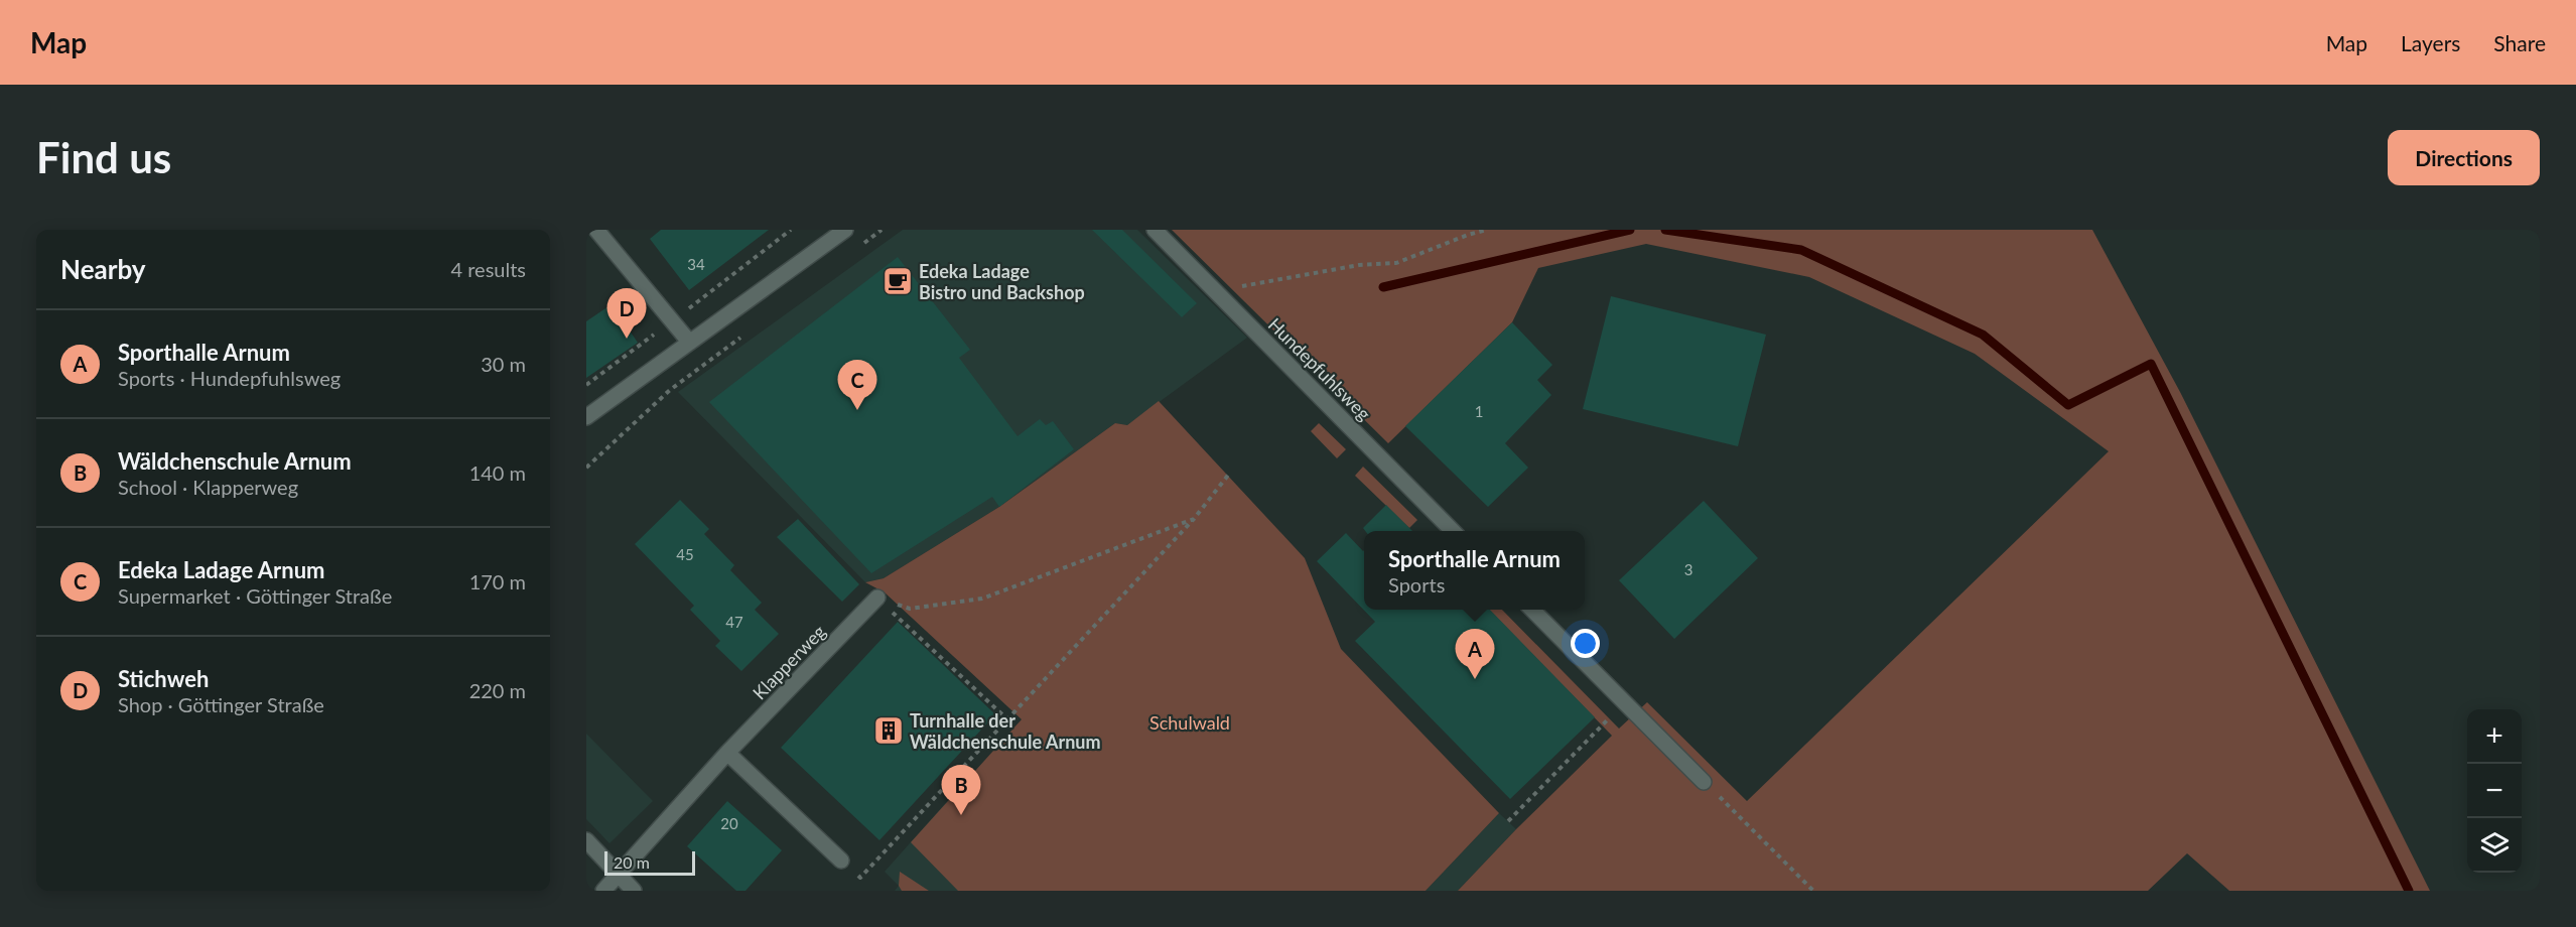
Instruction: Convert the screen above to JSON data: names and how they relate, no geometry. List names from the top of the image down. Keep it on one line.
{"streets":{"street":["Hundepfuhlsweg","Klapperweg"]},"parks":["Schulwald"],"places":{"cafe":["Edeka Ladage Bistro und Backshop"],"building":["Turnhalle der Wäldchenschule Arnum"]},"house_numbers":["34","1","45","3","47","20"],"scale_bar":"20 m","page":{"header":"Map","nav":["Map","Layers","Share"],"buttons":"Directions","title":"Find us","heading":["Nearby","4 results"],"pins":["D","C","A","B"],"list":[{"mark":"A","name":"Sporthalle Arnum","note":"Sports · Hundepfuhlsweg","value":"30 m"},{"mark":"B","name":"Wäldchenschule Arnum","note":"School · Klapperweg","value":"140 m"},{"mark":"C","name":"Edeka Ladage Arnum","note":"Supermarket · Göttinger Straße","value":"170 m"},{"mark":"D","name":"Stichweh","note":"Shop · Göttinger Straße","value":"220 m"}],"popup":["Sporthalle Arnum","Sports"],"map_buttons":["+","−"],"scale":"20 m"}}
